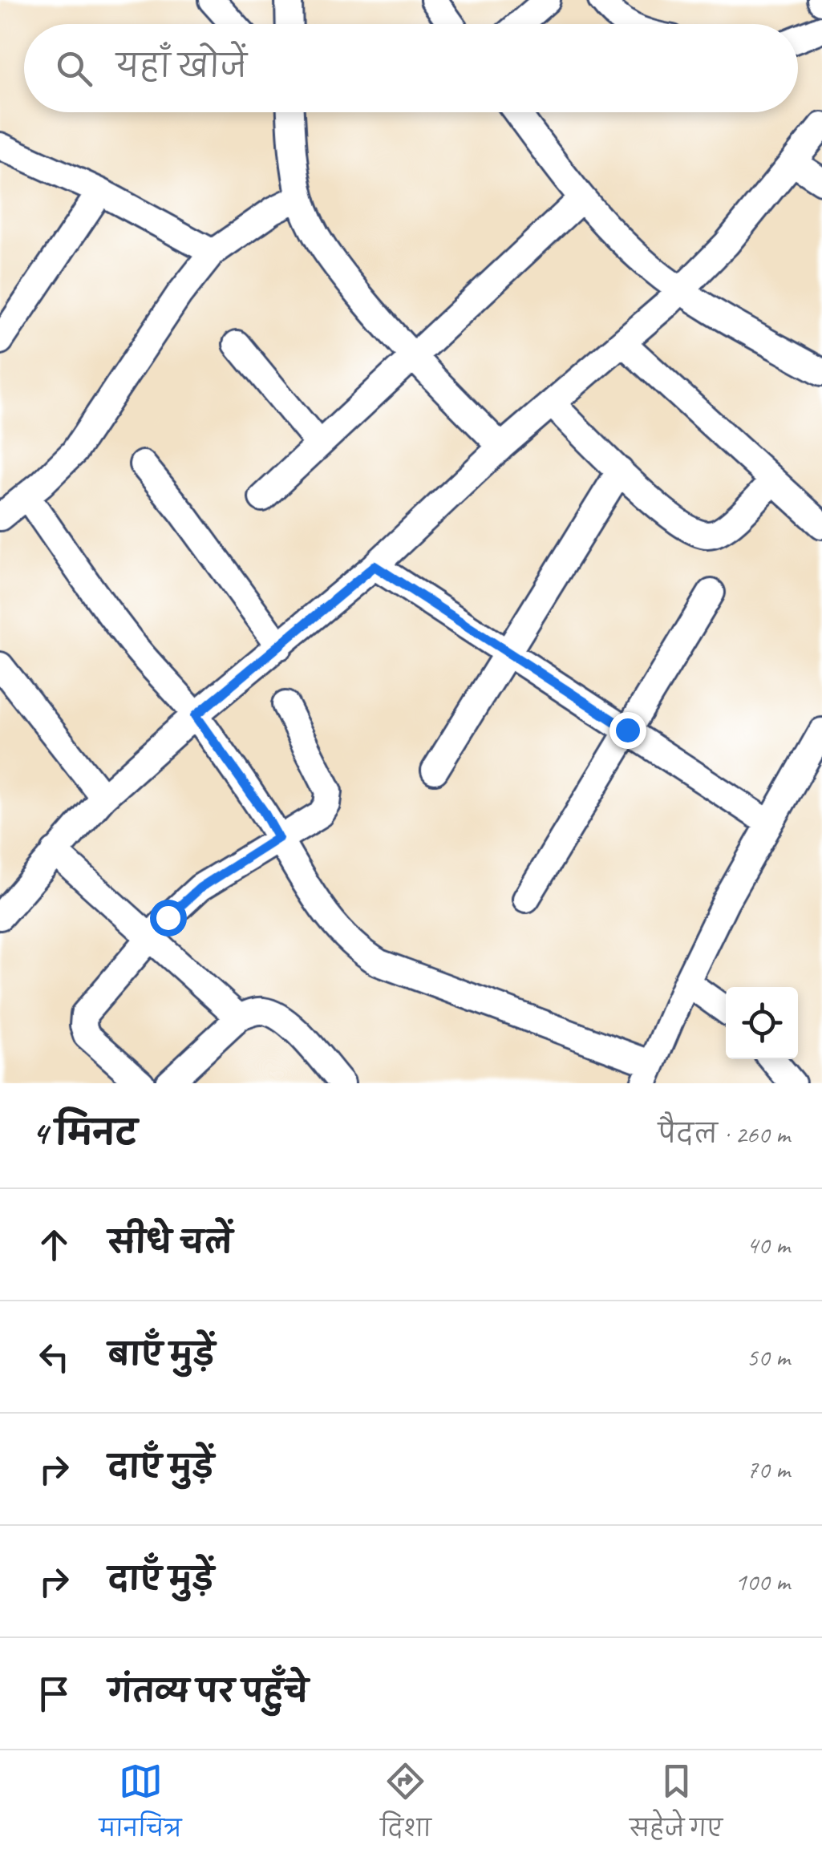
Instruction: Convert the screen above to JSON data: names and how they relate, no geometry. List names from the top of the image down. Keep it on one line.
{"page":{"search":"यहाँ खोजें","heading":["4 मिनट","पैदल · 260 m"],"list":[["सीधे चलें","40 m"],["बाएँ मुड़ें","50 m"],["दाएँ मुड़ें","70 m"],["दाएँ मुड़ें","100 m"],"गंतव्य पर पहुँचे"],"nav":["मानचित्र","दिशा","सहेजे गए"]}}
